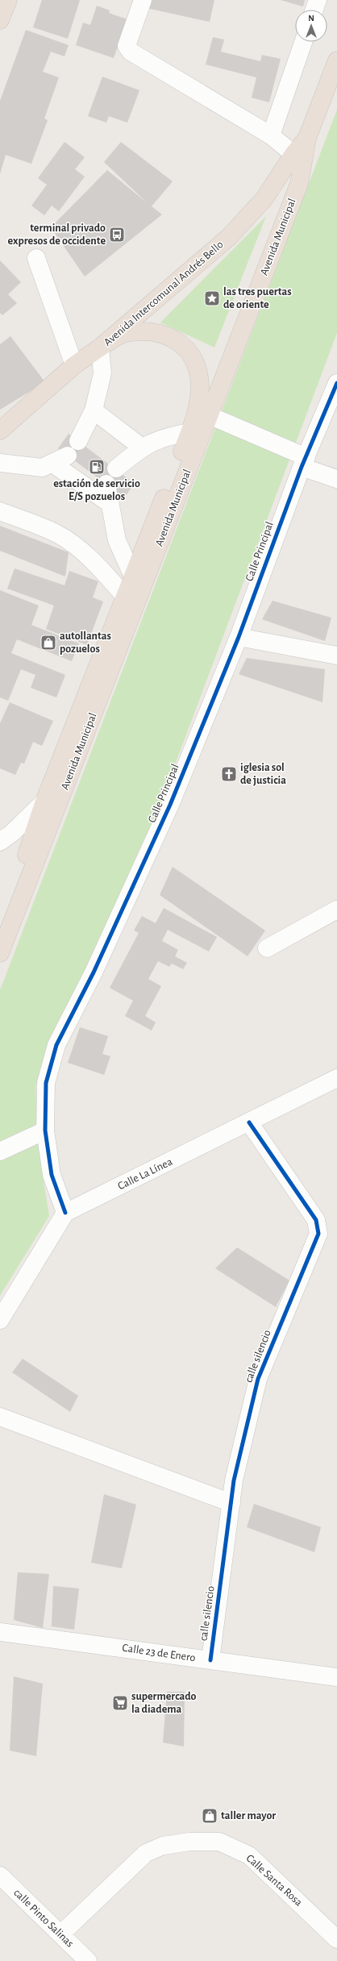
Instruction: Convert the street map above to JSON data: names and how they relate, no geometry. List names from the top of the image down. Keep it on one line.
{"streets":{"highway":["Avenida Municipal","Avenida Intercomunal Andrés Bello"],"street":["Calle Principal","Calle La Línea","calle silencio","Calle 23 de Enero","Calle Santa Rosa","calle Pinto Salinas"]},"crossings":[["Avenida Municipal","Avenida Intercomunal Andrés Bello"],["Calle Principal","Calle La Línea"],["Calle La Línea","calle silencio"],["calle silencio","Calle 23 de Enero"],["Calle Santa Rosa","calle Pinto Salinas"]],"places":{"bus stop":["terminal privado expresos de occidente"],"place":["las tres puertas de oriente"],"fuel station":["estación de servicio E/S pozuelos"],"shop":["autollantas pozuelos","taller mayor"],"church":["iglesia sol de justicia"],"supermarket":["supermercado la diadema"]},"north":"top"}
